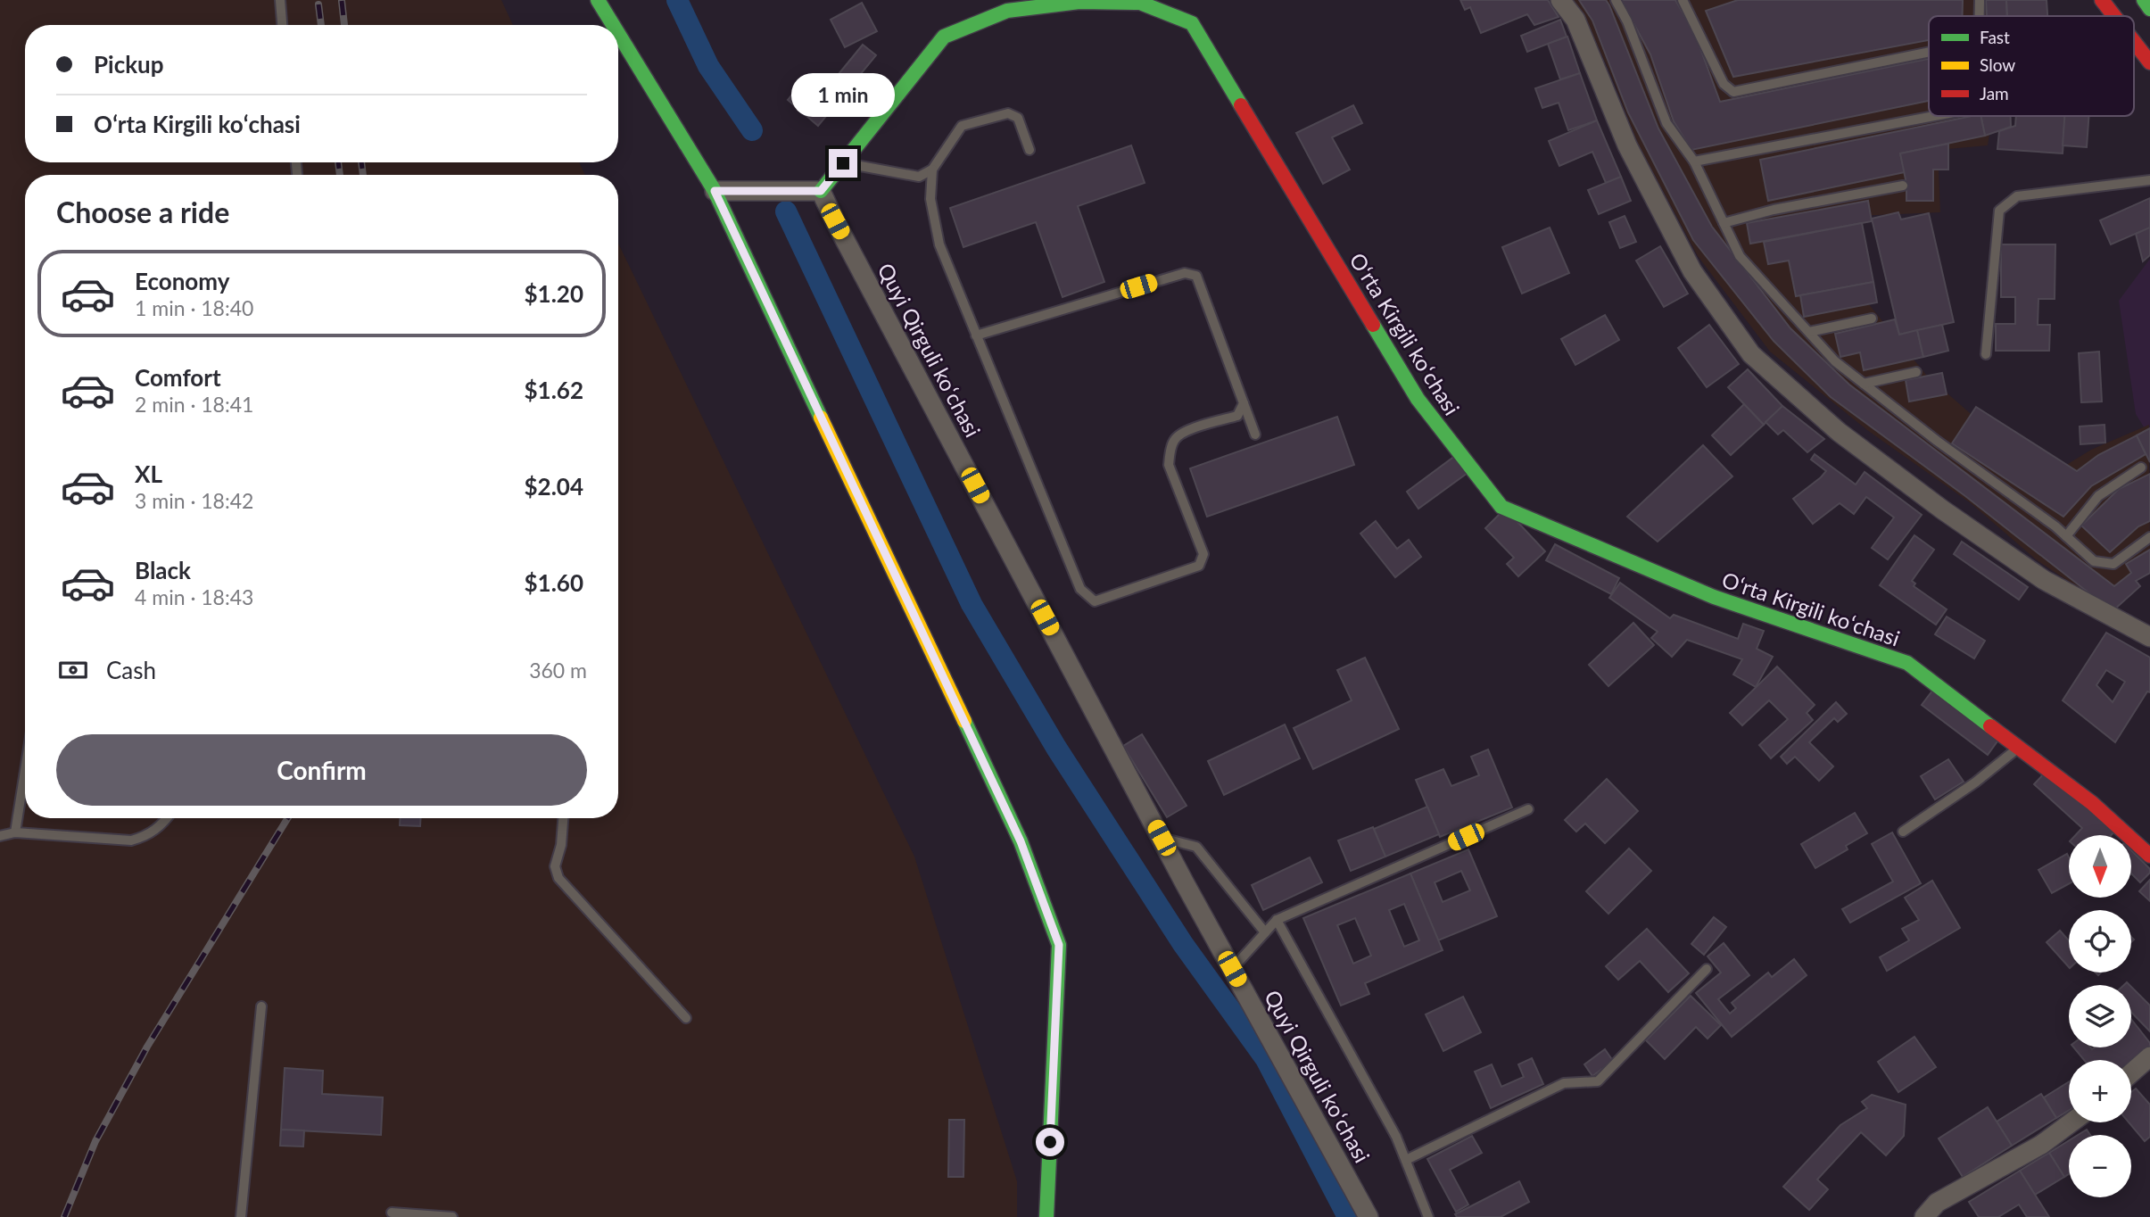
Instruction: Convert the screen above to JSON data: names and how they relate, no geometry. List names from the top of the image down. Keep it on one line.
{"streets":{"street":["Oʻrta Kirgili koʻchasi","Quyi Qirguli koʻchasi"]},"crossings":[["Oʻrta Kirgili koʻchasi","Quyi Qirguli koʻchasi"]],"legend":["Fast","Slow","Jam"],"north":"bottom","page":{"banner":["Pickup","Oʻrta Kirgili koʻchasi"],"bubble":"1 min","heading":"Choose a ride","list":[{"name":"Economy","note":"1 min · 18:40","value":"$1.20"},{"name":"Comfort","note":"2 min · 18:41","value":"$1.62"},{"name":"XL","note":"3 min · 18:42","value":"$2.04"},{"name":"Black","note":"4 min · 18:43","value":"$1.60"}],"pay":["Cash","360 m"],"buttons":"Confirm","map_buttons":["+","−"]}}
